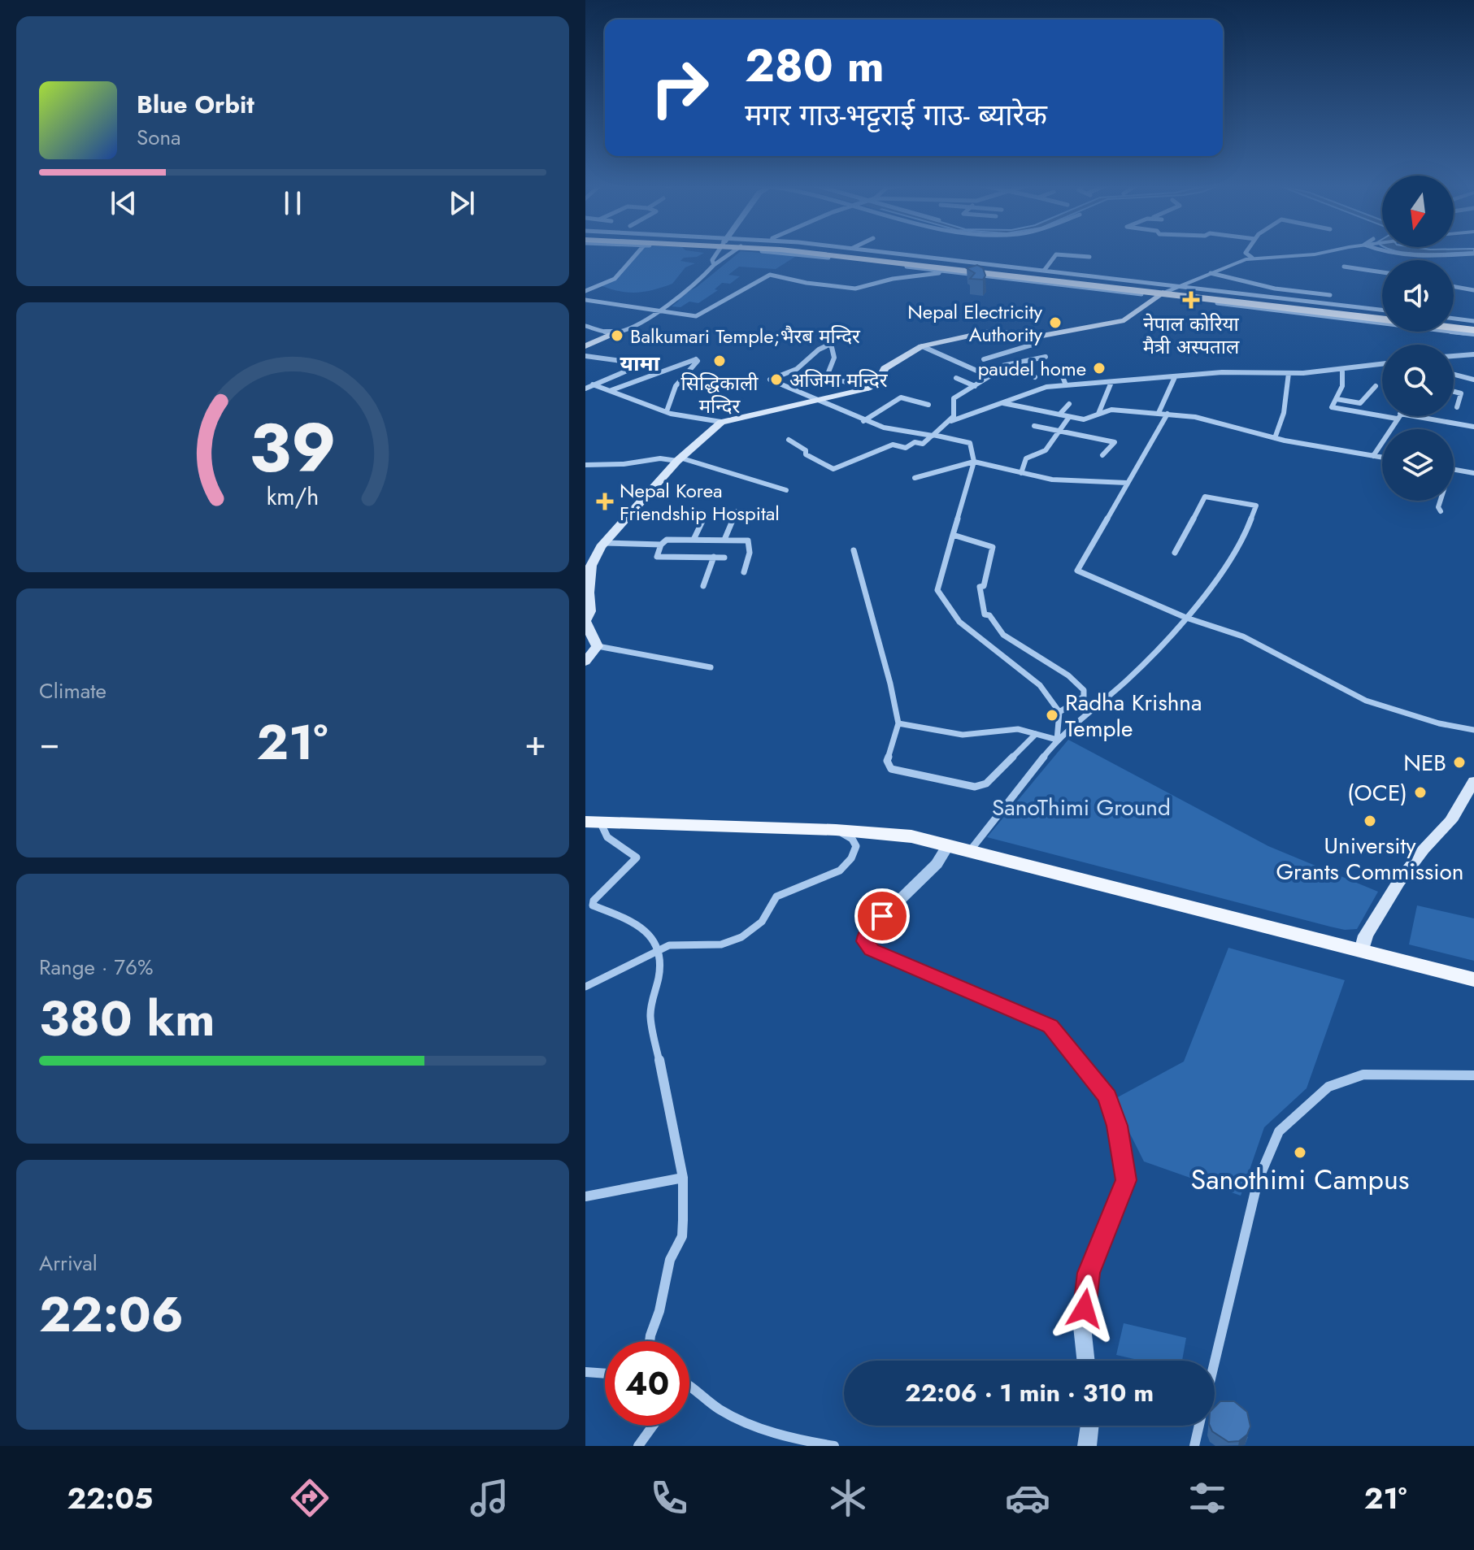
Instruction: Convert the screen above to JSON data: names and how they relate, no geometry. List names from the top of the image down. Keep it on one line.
{"districts":["यामा"],"parks":["SanoThimi Ground"],"places":{"health":["नेपाल कोरिया मैत्री अस्पताल","Nepal Korea Friendship Hospital"],"other":["Nepal Electricity Authority","Balkumari Temple;भैरब मन्दिर","सिद्धिकाली मन्दिर","paudel home","अजिमा मन्दिर","Radha Krishna Temple","NEB","(OCE)","University Grants Commission","Sanothimi Campus"]},"north":"bottom","page":{"turn":["280 m","मगर गाउ-भट्टराई गाउ- ब्यारेक"],"song":["Blue Orbit","Sona"],"tile":["Climate",["Range · 76%","380 km"],["Arrival","22:06"]],"heat":["−","21°","+"],"limit":"40","trip":"22:06 · 1 min · 310 m","tabs":["22:05","21°"],"gauge":["39","km/h"]}}
